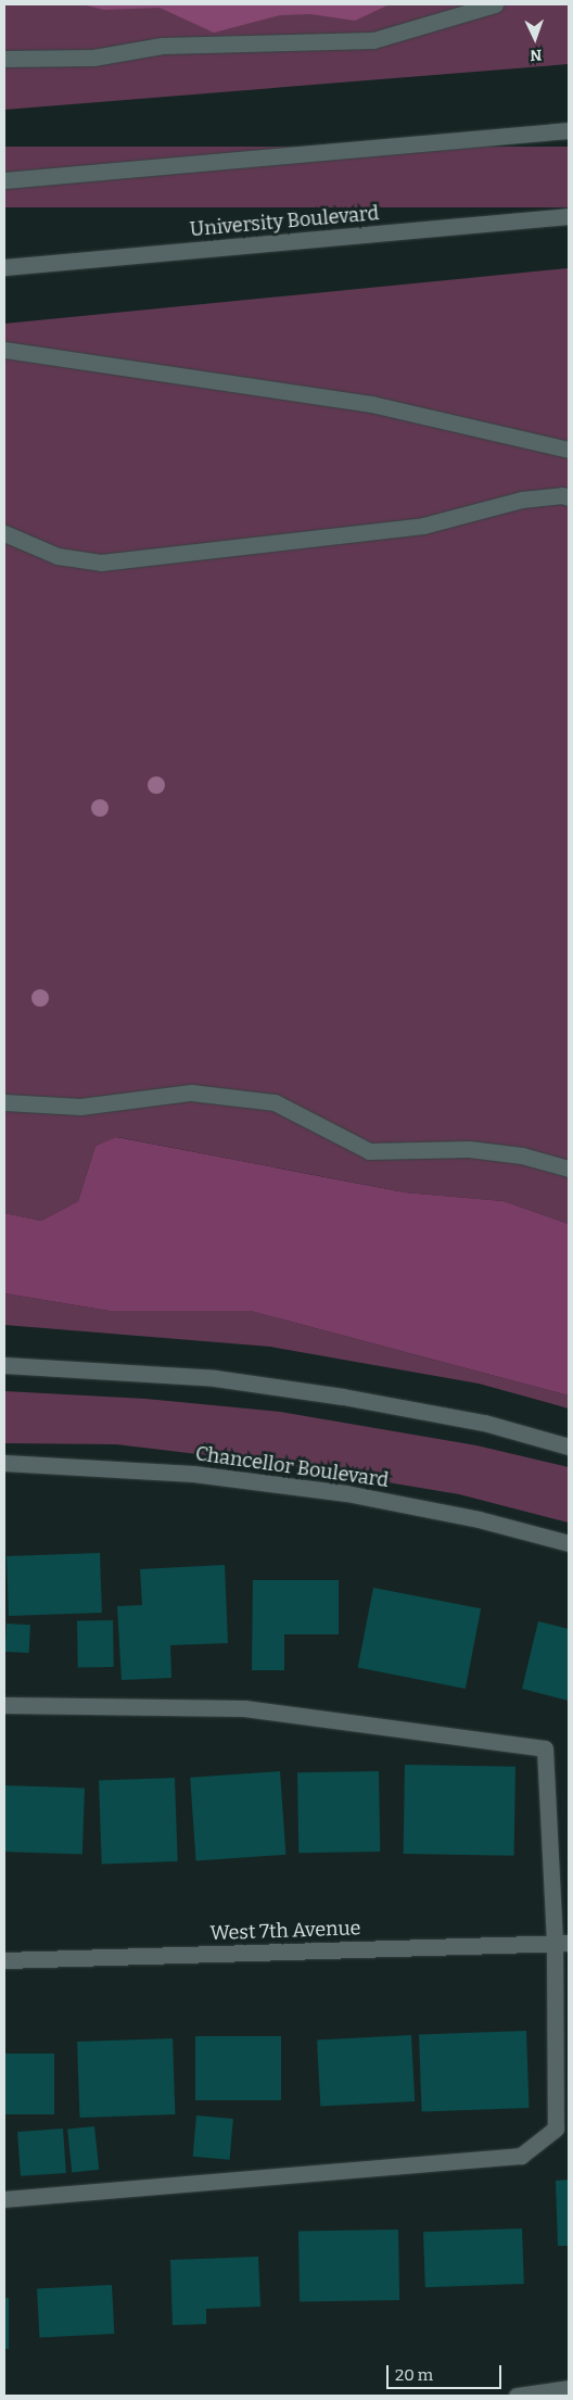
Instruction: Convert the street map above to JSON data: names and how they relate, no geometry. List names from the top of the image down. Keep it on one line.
{"streets":{"street":["University Boulevard","Chancellor Boulevard","West 7th Avenue"]},"scale_bar":"20 m","north":"bottom"}
